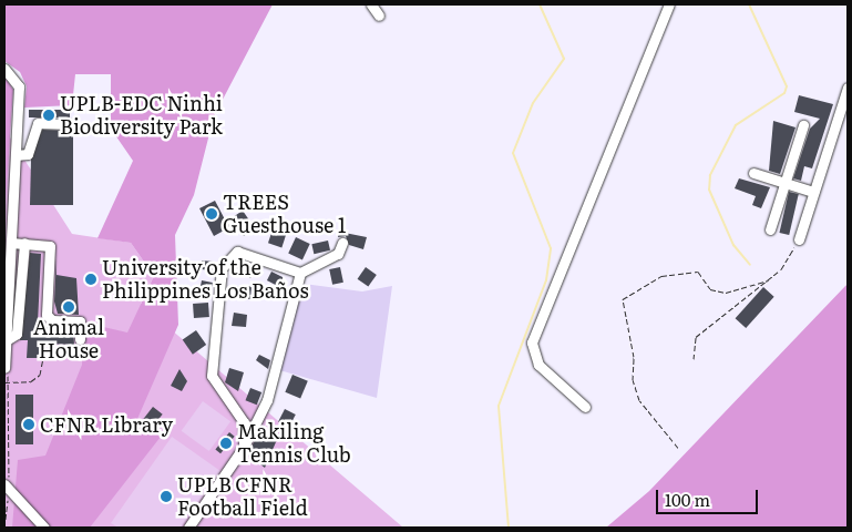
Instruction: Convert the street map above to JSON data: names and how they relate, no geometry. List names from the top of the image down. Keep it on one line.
{"places":["UPLB-EDC Ninhi Biodiversity Park","TREES Guesthouse 1","University of the Philippines Los Baños","Animal House","CFNR Library","Makiling Tennis Club","UPLB CFNR Football Field"],"scale_bar":"100 m"}
